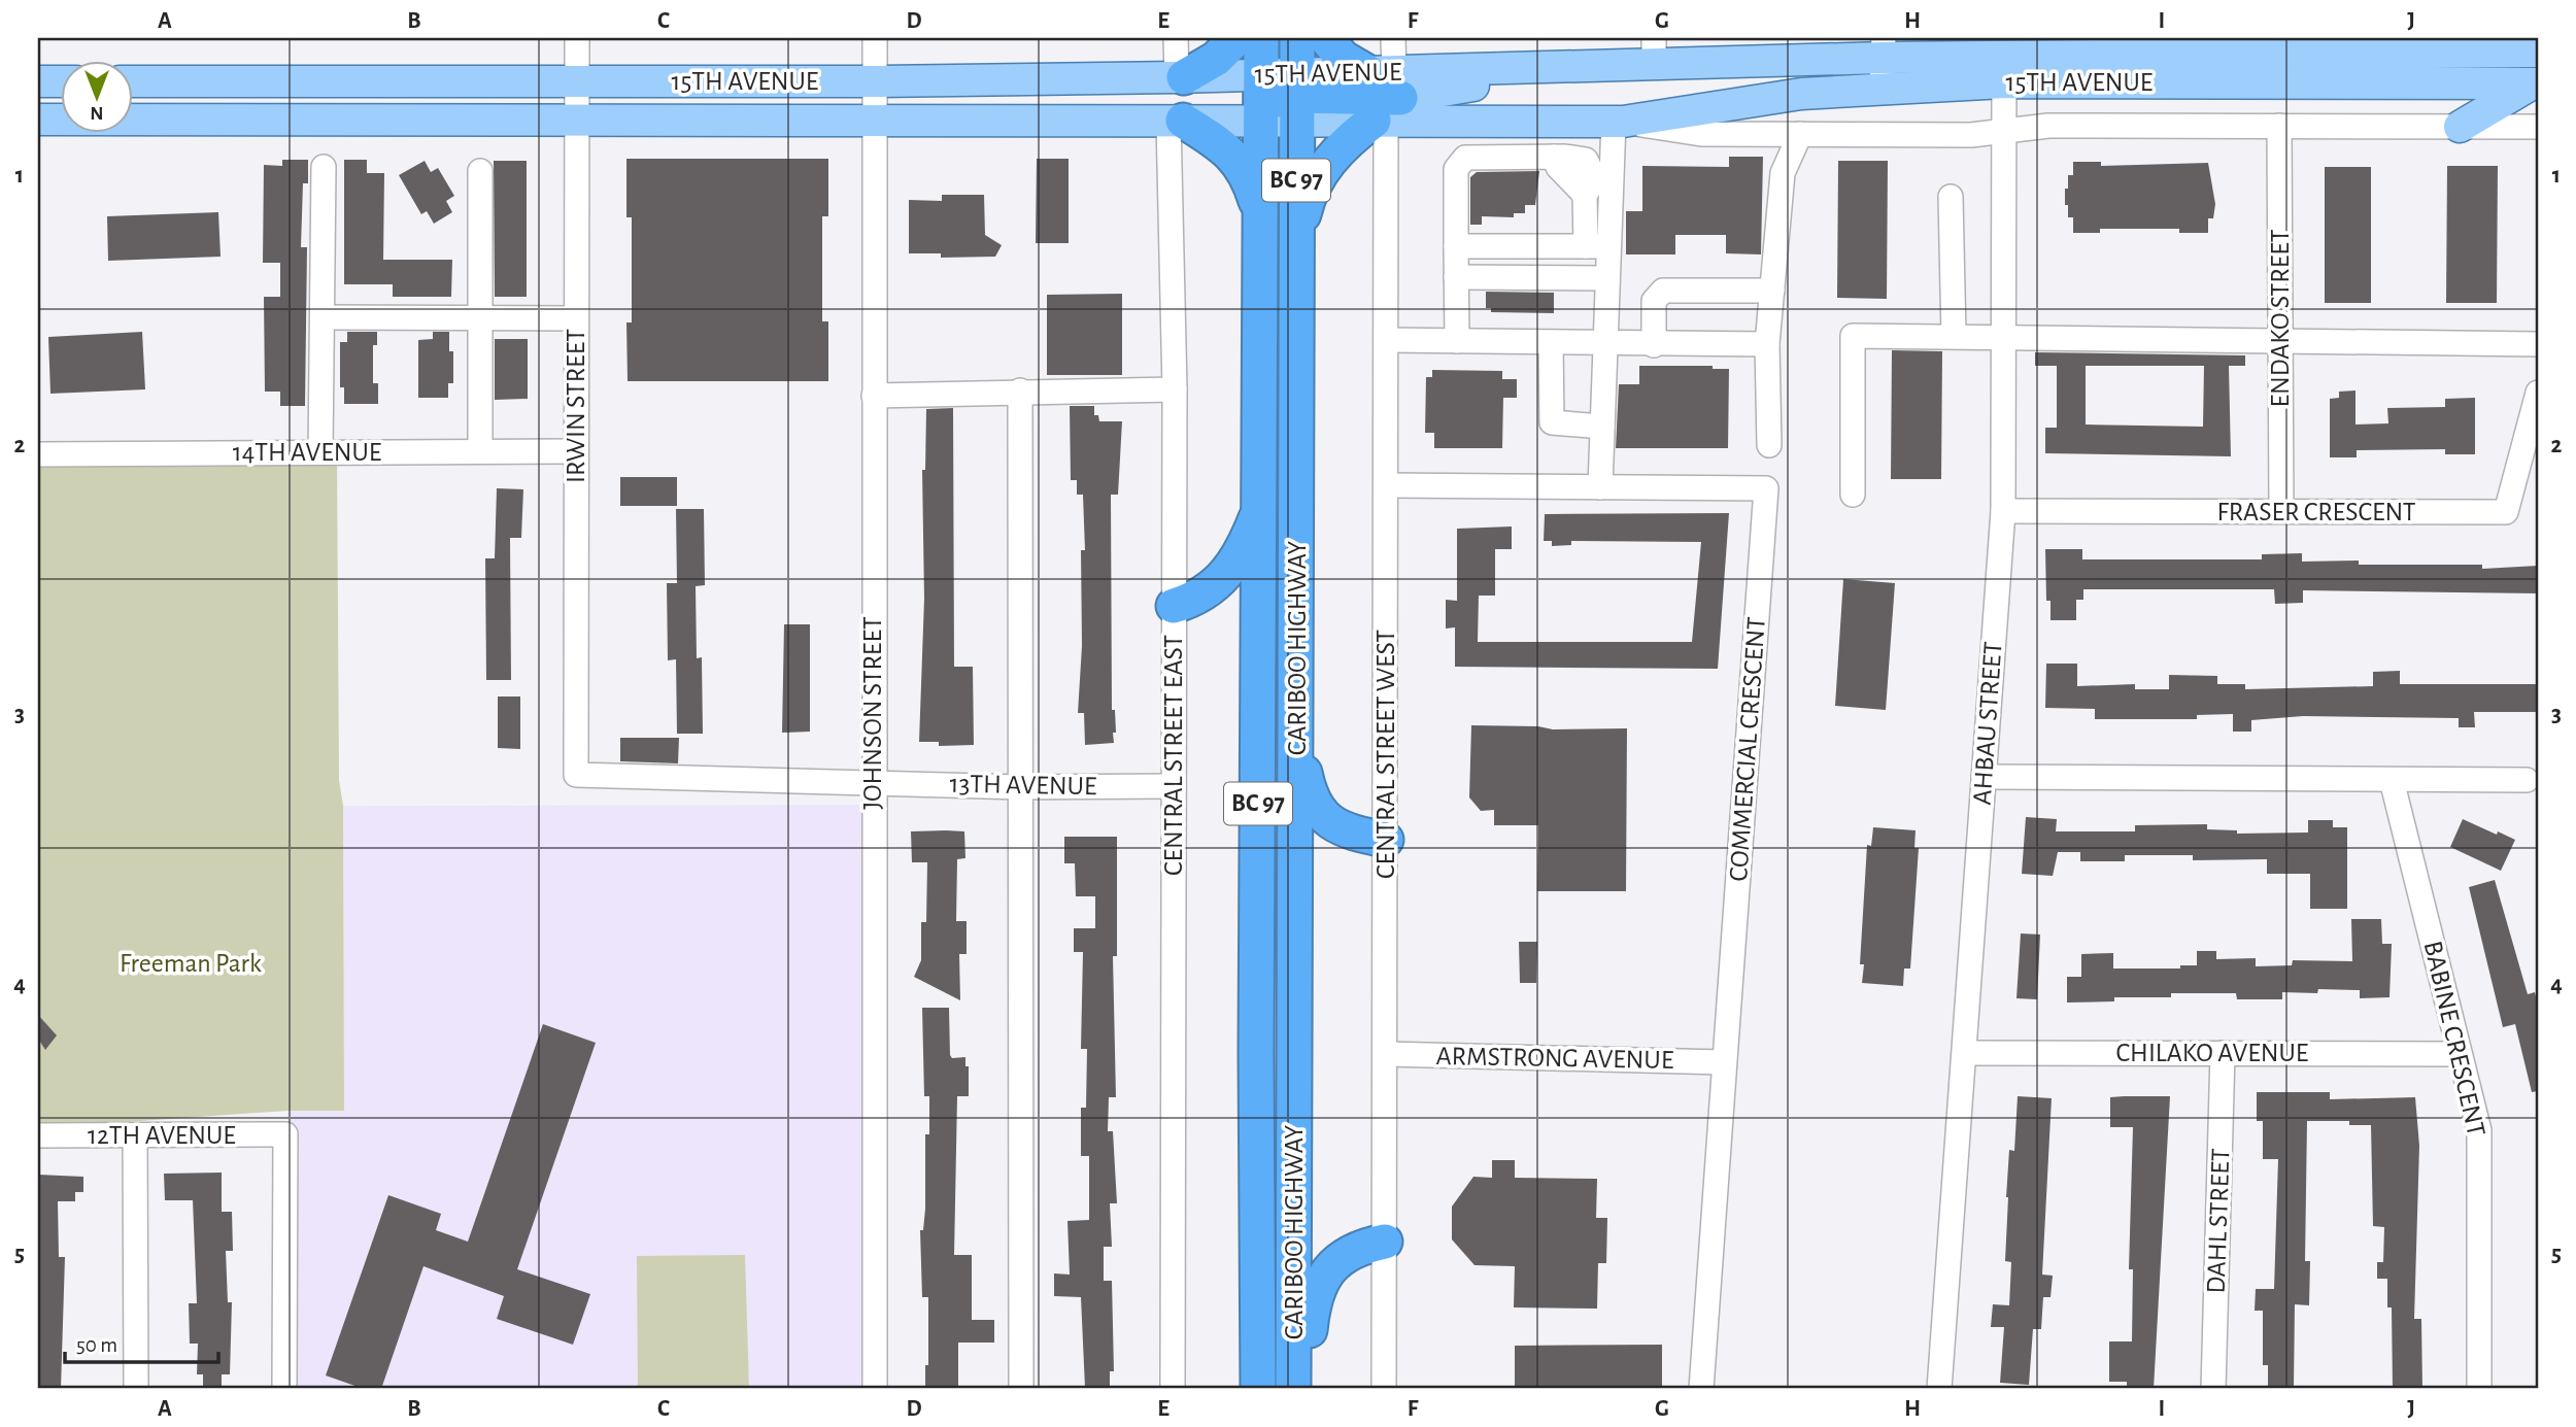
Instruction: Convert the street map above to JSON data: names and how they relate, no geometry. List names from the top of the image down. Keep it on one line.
{"streets":{"highway":["BC 97","CARIBOO HIGHWAY"],"main road":["15TH AVENUE"],"street":["ENDAKO STREET","IRWIN STREET","14TH AVENUE","FRASER CRESCENT","JOHNSON STREET","AHBAU STREET","COMMERCIAL CRESCENT","CENTRAL STREET WEST","CENTRAL STREET EAST","13TH AVENUE","BABINE CRESCENT","CHILAKO AVENUE","ARMSTRONG AVENUE","12TH AVENUE","DAHL STREET"]},"crossings":[["15TH AVENUE","ENDAKO STREET"],["15TH AVENUE","IRWIN STREET"],["15TH AVENUE","CARIBOO HIGHWAY"],["15TH AVENUE","JOHNSON STREET"],["15TH AVENUE","AHBAU STREET"],["15TH AVENUE","CENTRAL STREET WEST"],["15TH AVENUE","CENTRAL STREET EAST"],["ENDAKO STREET","FRASER CRESCENT"],["IRWIN STREET","14TH AVENUE"],["IRWIN STREET","13TH AVENUE"],["FRASER CRESCENT","AHBAU STREET"],["JOHNSON STREET","13TH AVENUE"],["AHBAU STREET","CHILAKO AVENUE"],["COMMERCIAL CRESCENT","CENTRAL STREET WEST"],["COMMERCIAL CRESCENT","ARMSTRONG AVENUE"],["CENTRAL STREET WEST","ARMSTRONG AVENUE"],["CENTRAL STREET EAST","13TH AVENUE"],["BABINE CRESCENT","CHILAKO AVENUE"],["CHILAKO AVENUE","DAHL STREET"]],"parks":["Freeman Park"],"scale_bar":"50 m","north":"bottom","grid":{"columns":["A","B","C","D","E","F","G","H","I","J"],"rows":["1","2","3","4","5"]}}
